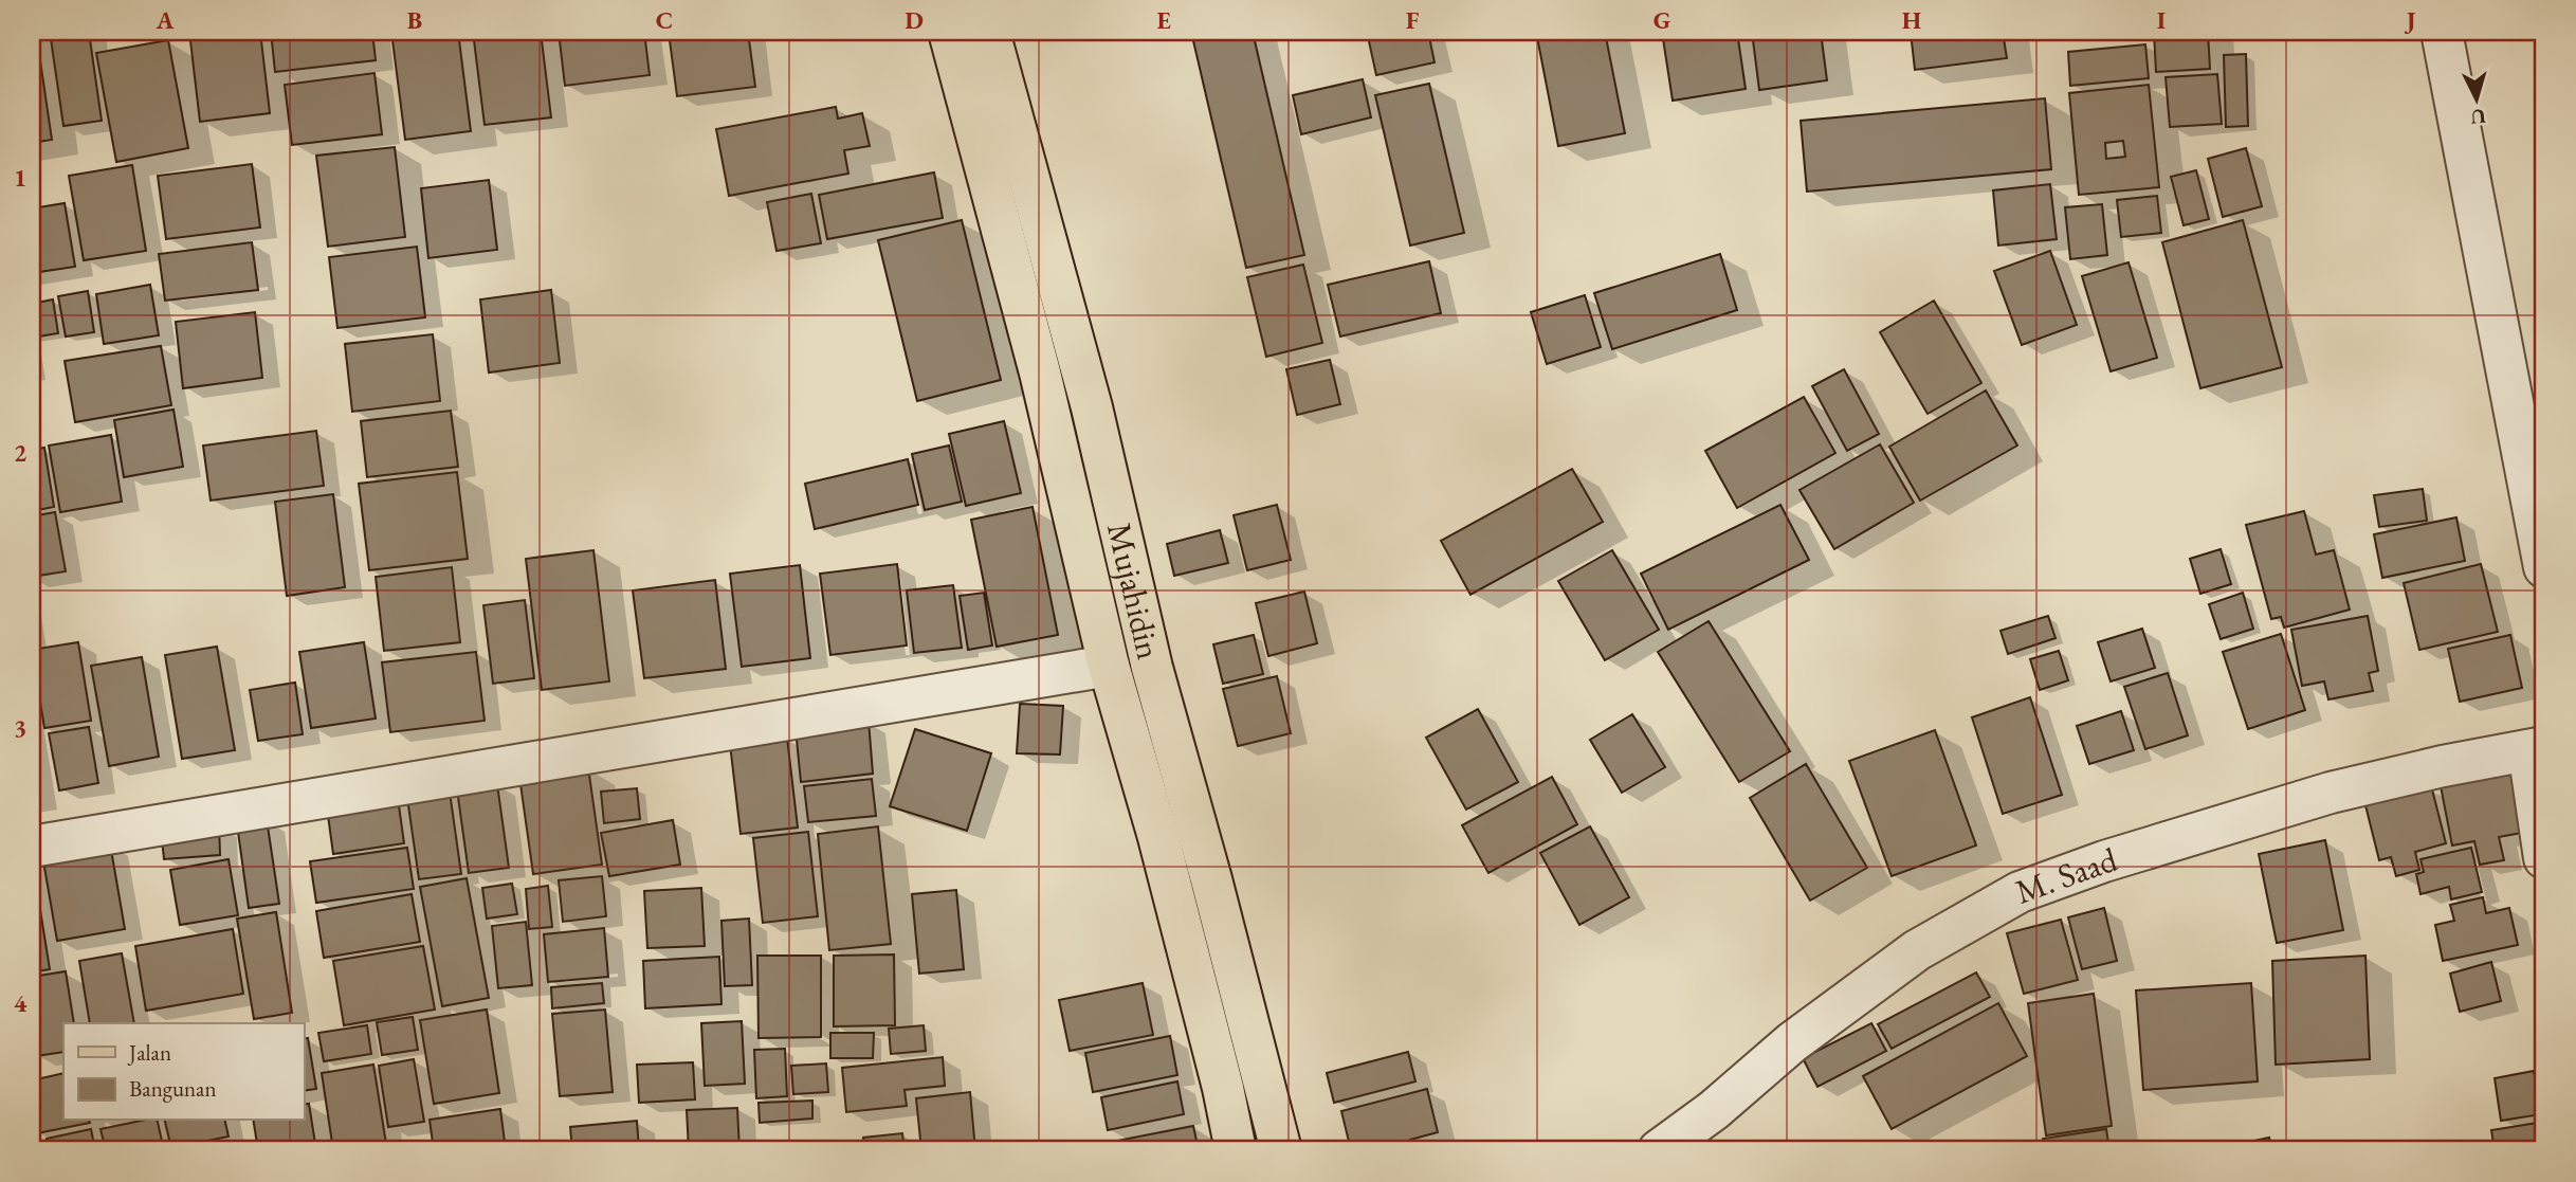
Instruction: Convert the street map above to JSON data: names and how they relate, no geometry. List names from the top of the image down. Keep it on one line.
{"streets":{"main road":["Mujahidin"],"street":["M. Saad"]},"legend":["Jalan","Bangunan"],"north":"bottom","grid":{"columns":["A","B","C","D","E","F","G","H","I","J"],"rows":["1","2","3","4"]}}
